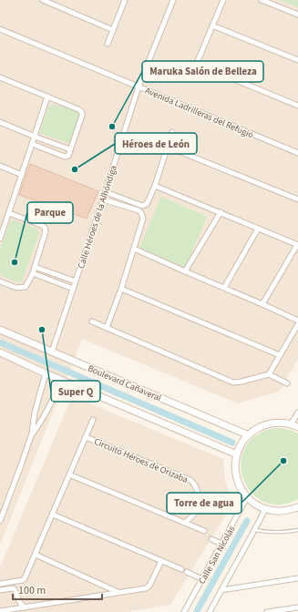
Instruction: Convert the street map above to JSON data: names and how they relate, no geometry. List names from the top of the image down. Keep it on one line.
{"streets":{"street":["Avenida Ladrilleras del Refugio","Calle Héroes de la Alhóndiga","Boulevard Cañaveral","Circuito Héroes de Orizaba","Calle San Nicolás"]},"crossings":[["Avenida Ladrilleras del Refugio","Calle Héroes de la Alhóndiga"],["Calle Héroes de la Alhóndiga","Boulevard Cañaveral"]],"places":["Maruka Salón de Belleza","Héroes de León","Parque","Super Q","Torre de agua"],"scale_bar":"100 m"}
